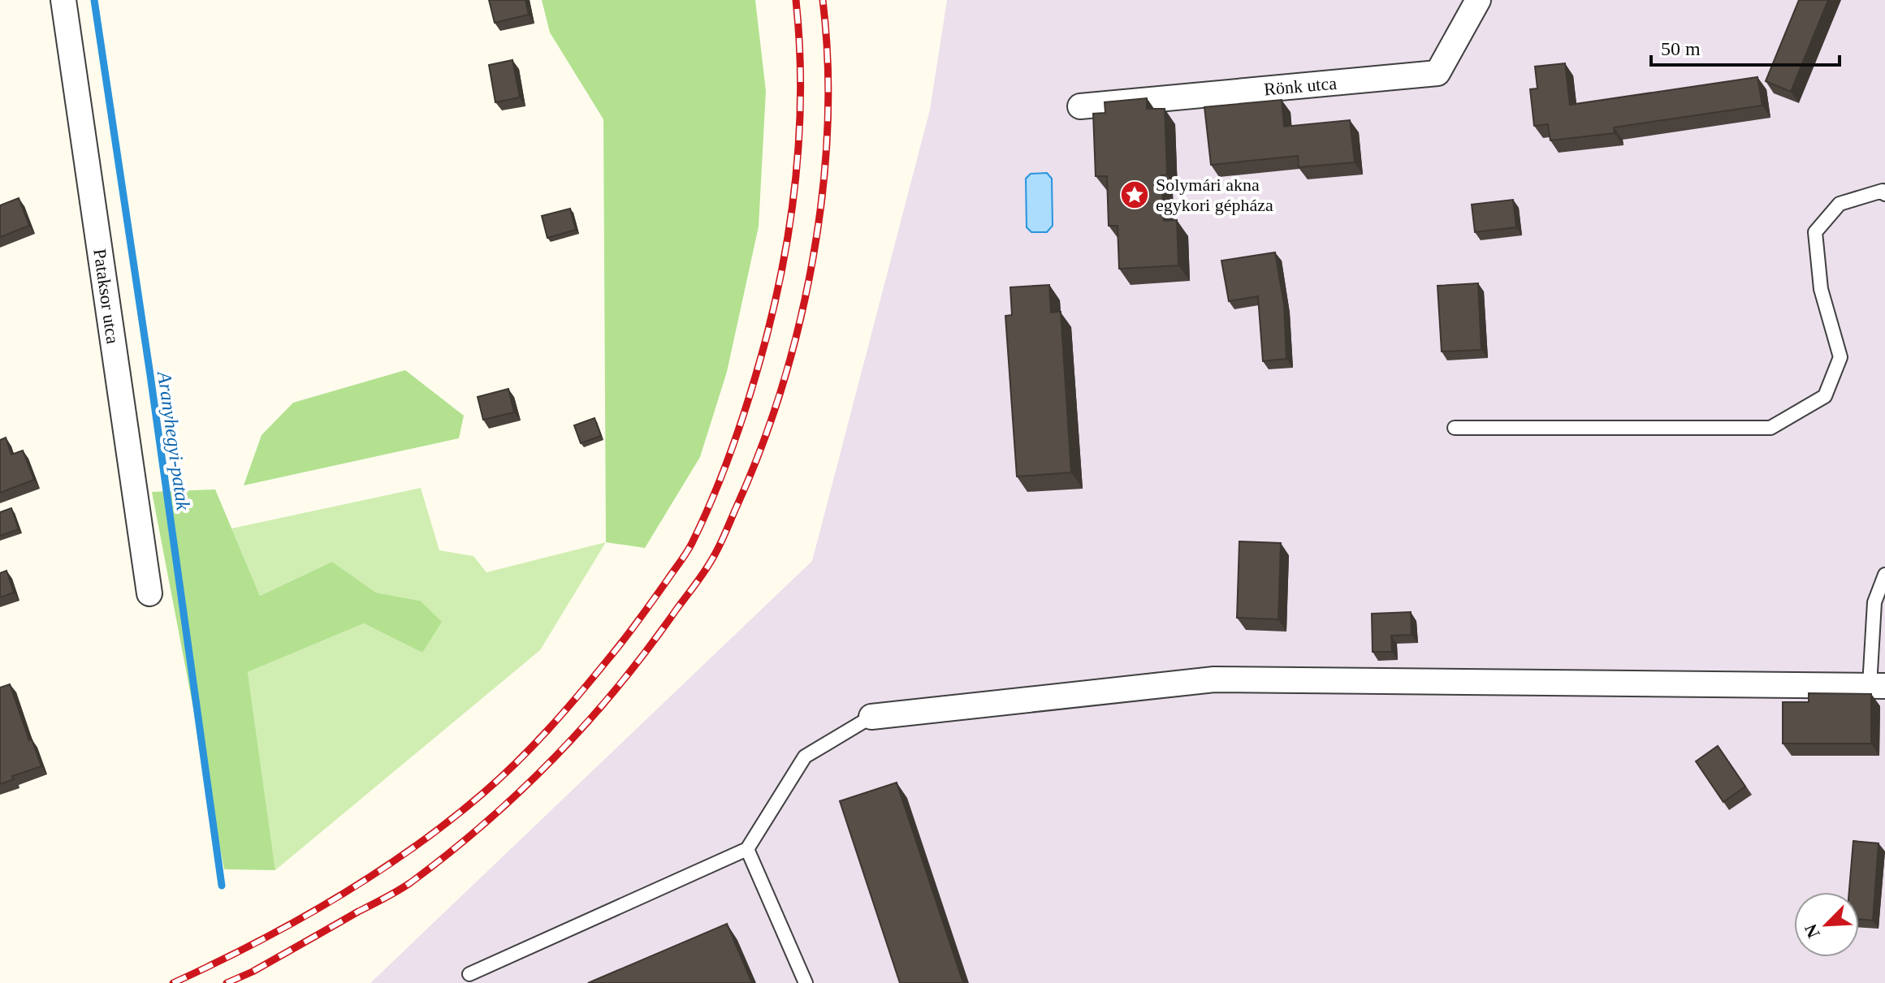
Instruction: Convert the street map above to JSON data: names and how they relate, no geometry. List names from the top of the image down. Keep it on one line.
{"streets":{"street":["Rönk utca","Pataksor utca"]},"water":["Aranyhegyi-patak"],"places":{"place":["Solymári akna egykori gépháza"]},"scale_bar":"50 m","north":"bottom left"}
